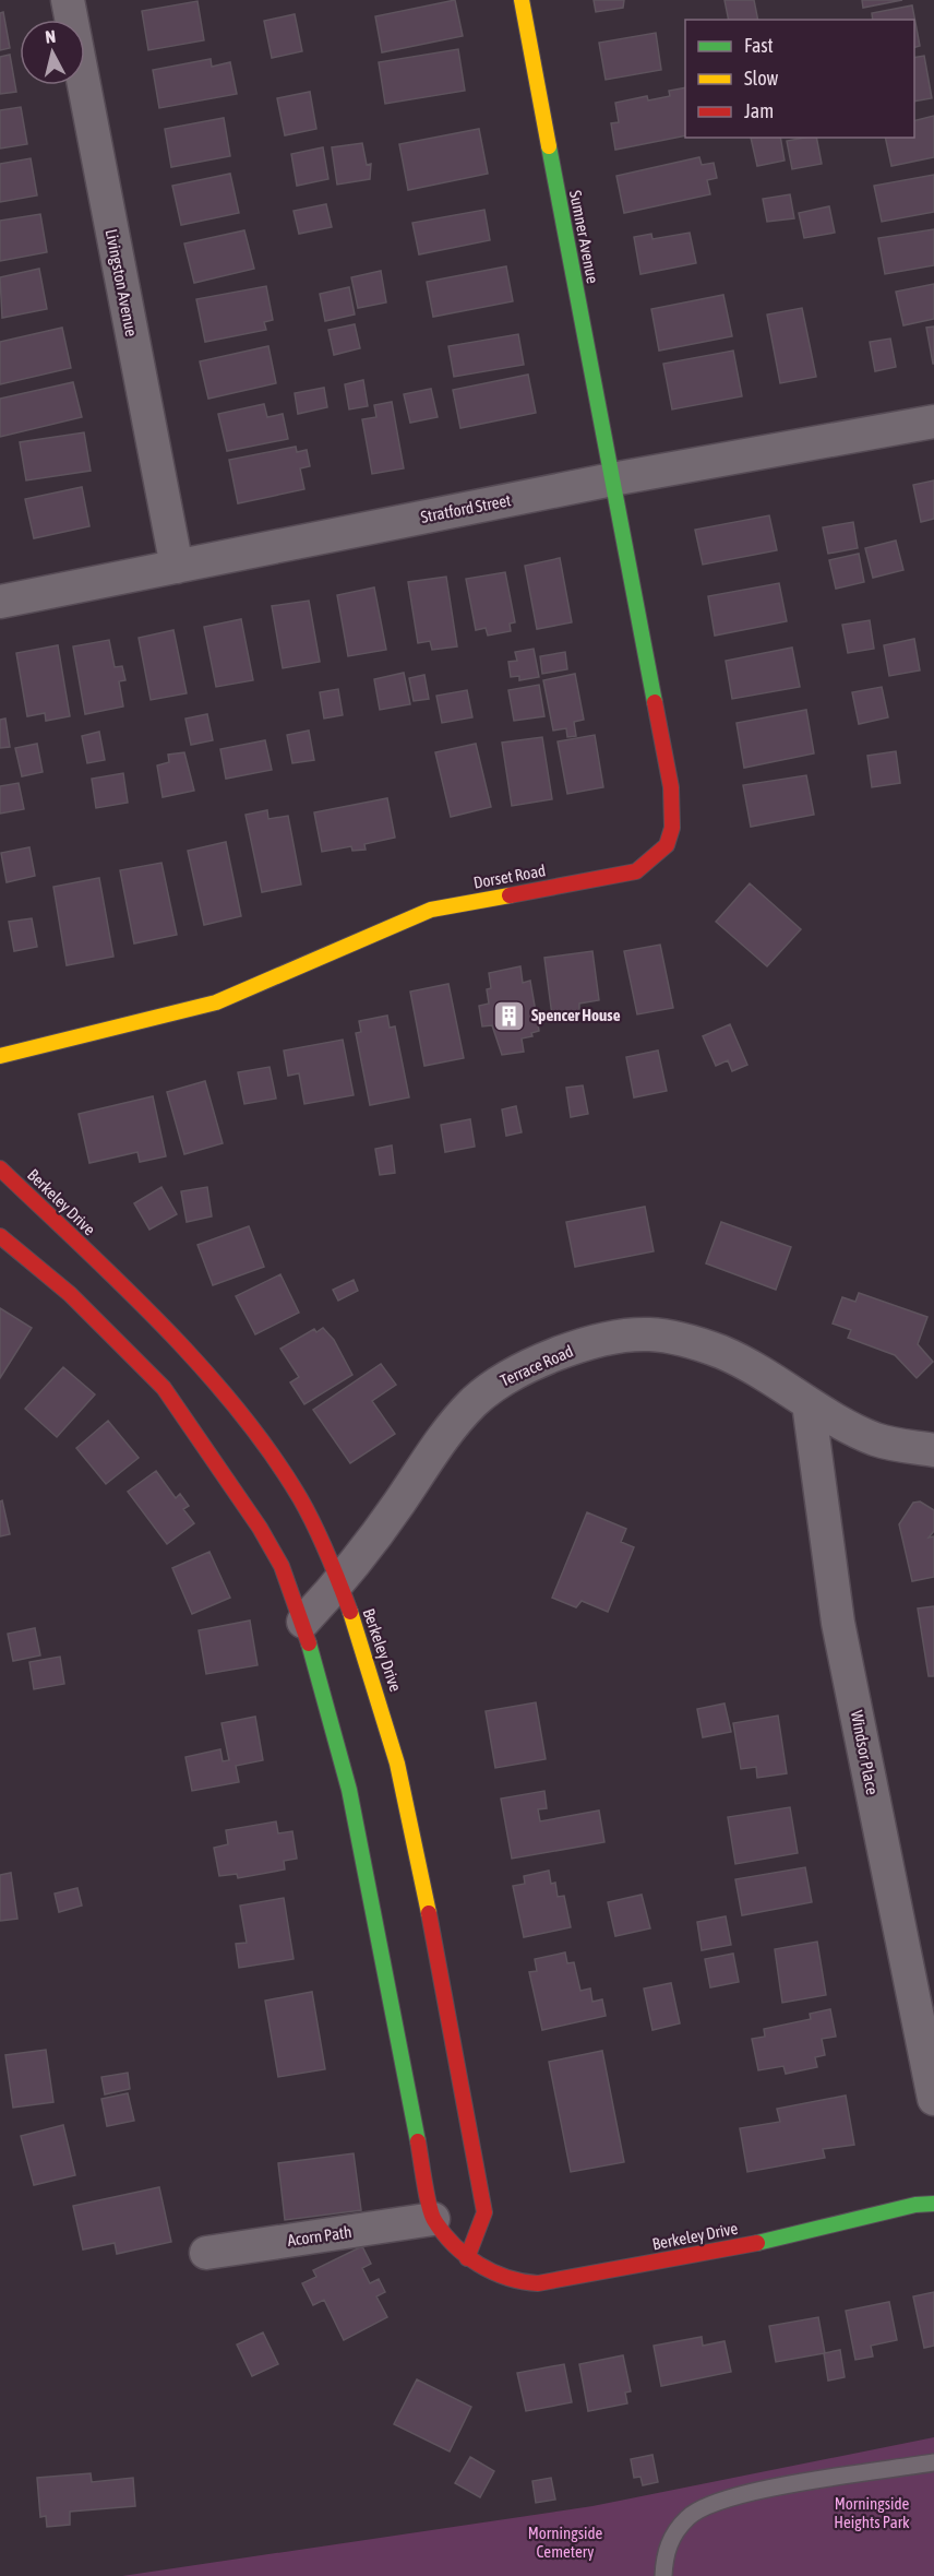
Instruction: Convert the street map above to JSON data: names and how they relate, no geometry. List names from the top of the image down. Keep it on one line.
{"streets":{"street":["Sumner Avenue","Livingston Avenue","Stratford Street","Dorset Road","Berkeley Drive","Terrace Road","Windsor Place","Acorn Path"]},"crossings":[["Sumner Avenue","Stratford Street"],["Sumner Avenue","Dorset Road"],["Livingston Avenue","Stratford Street"],["Stratford Street","Dorset Road"],["Berkeley Drive","Terrace Road"],["Berkeley Drive","Acorn Path"],["Terrace Road","Windsor Place"]],"parks":["Morningside Heights Park","Morningside Cemetery"],"places":{"building":["Spencer House"]},"legend":["Fast","Slow","Jam"],"north":"top"}
